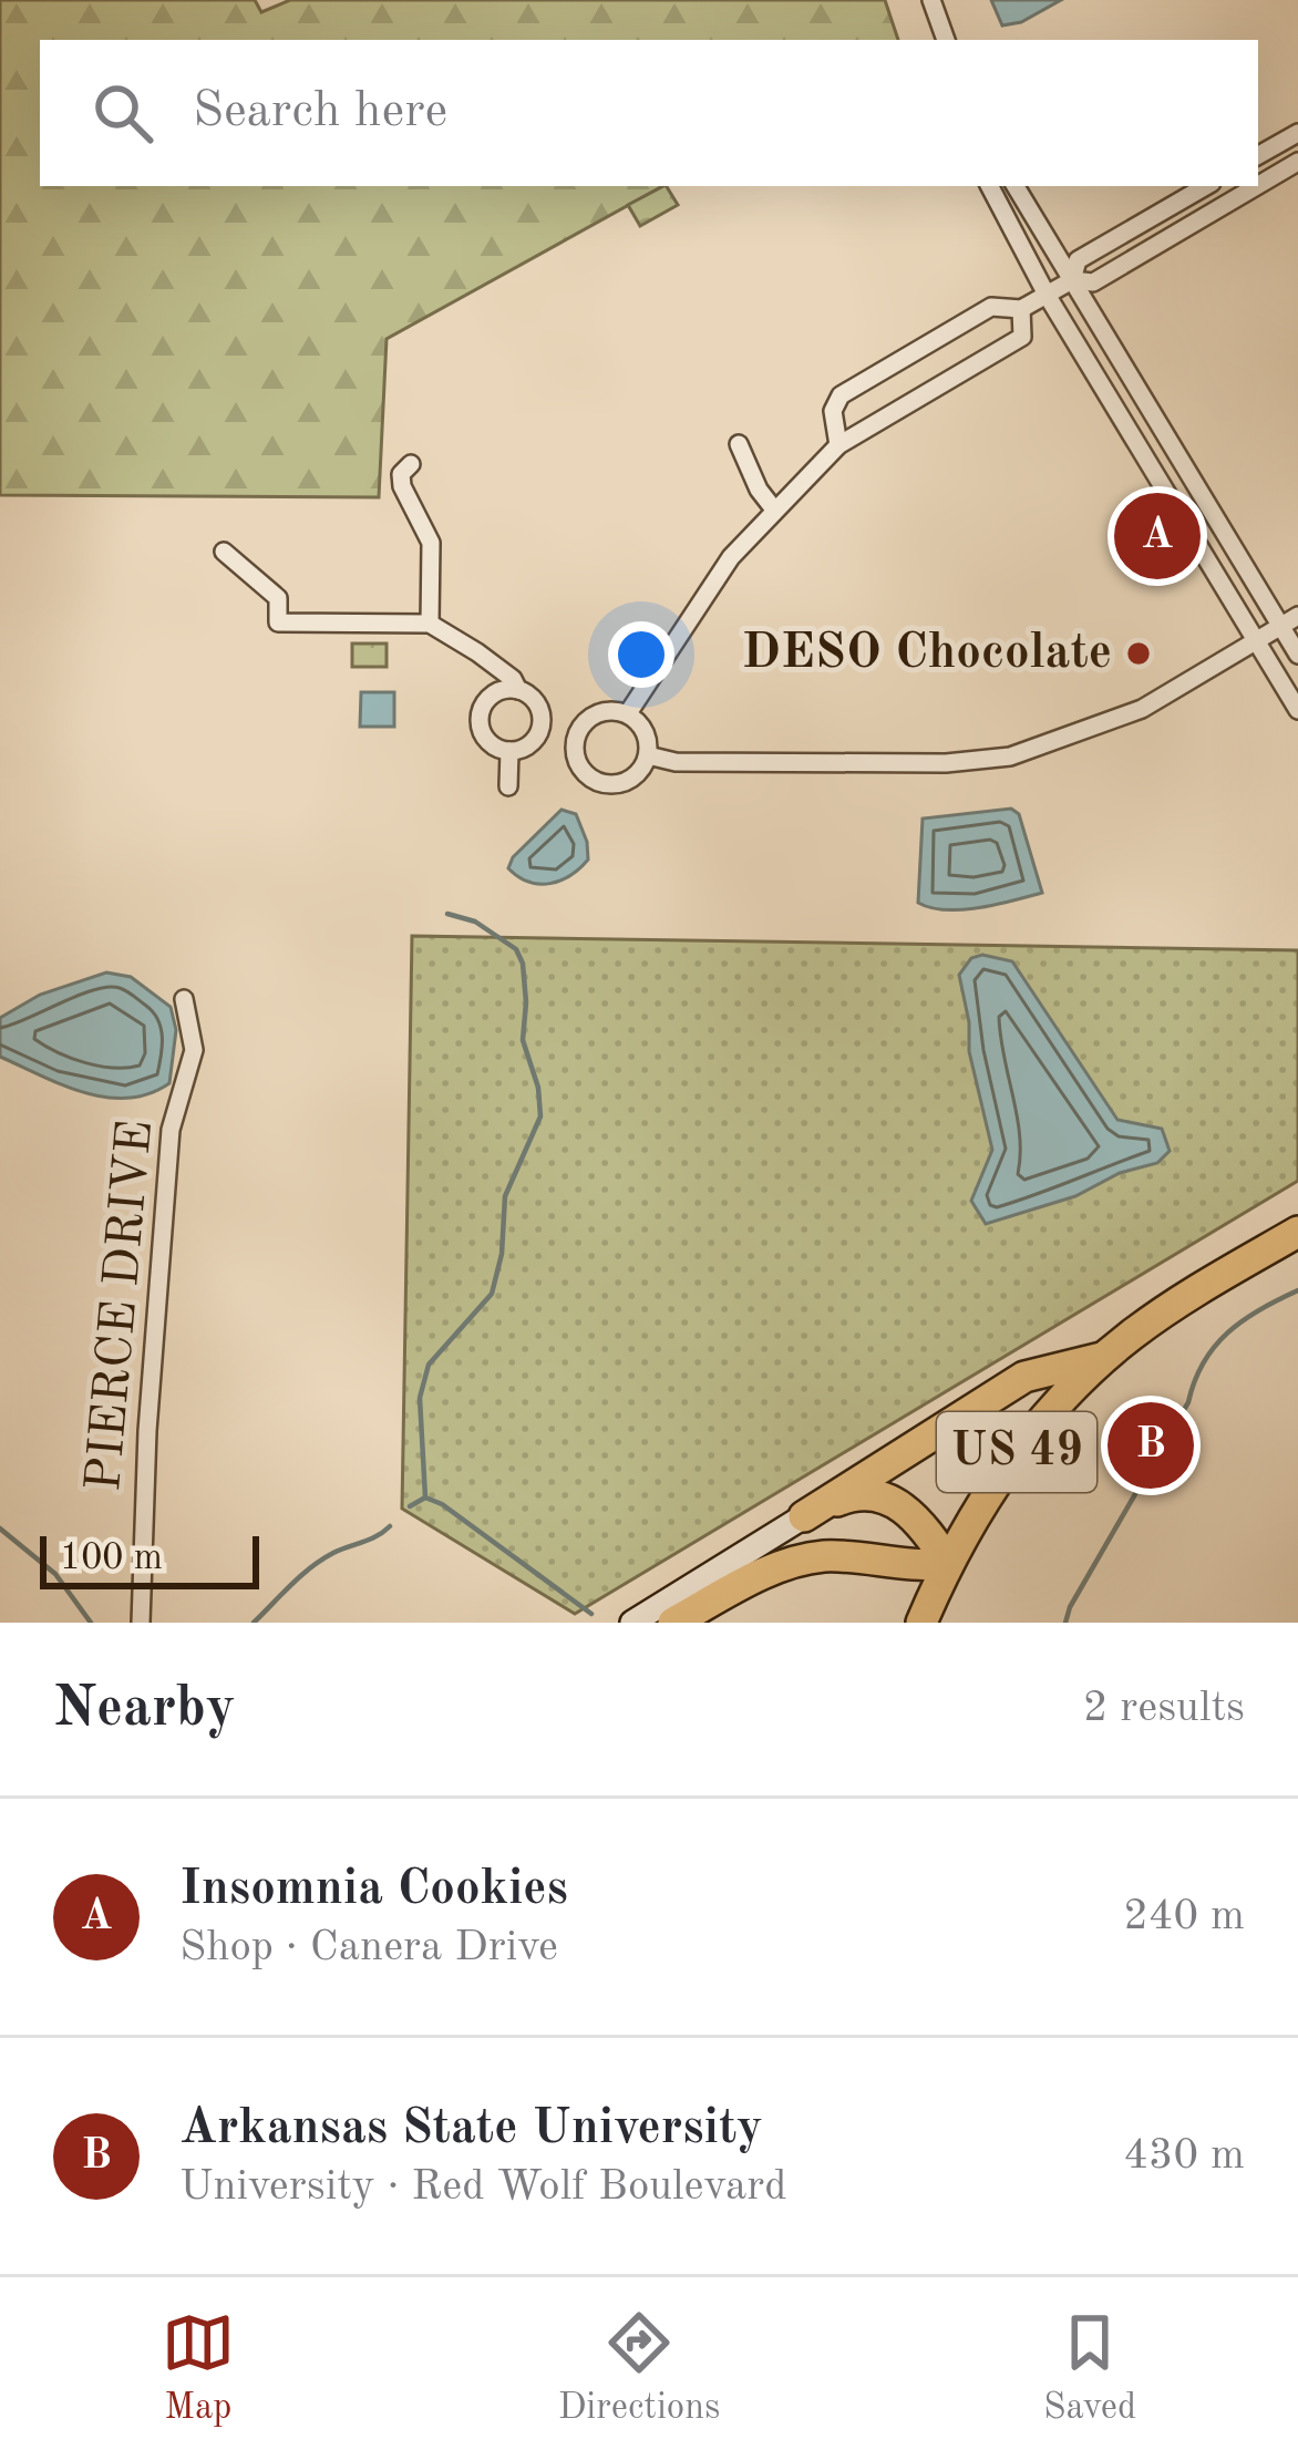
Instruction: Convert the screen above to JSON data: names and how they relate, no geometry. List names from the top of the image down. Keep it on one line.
{"streets":{"highway":["US 49"],"street":["PIERCE DRIVE"]},"places":["DESO Chocolate"],"scale_bar":"100 m","page":{"search":"Search here","pins":["A","B"],"scale":"100 m","heading":["Nearby","2 results"],"list":[{"mark":"A","name":"Insomnia Cookies","note":"Shop · Canera Drive","value":"240 m"},{"mark":"B","name":"Arkansas State University","note":"University · Red Wolf Boulevard","value":"430 m"}],"nav":["Map","Directions","Saved"]}}
